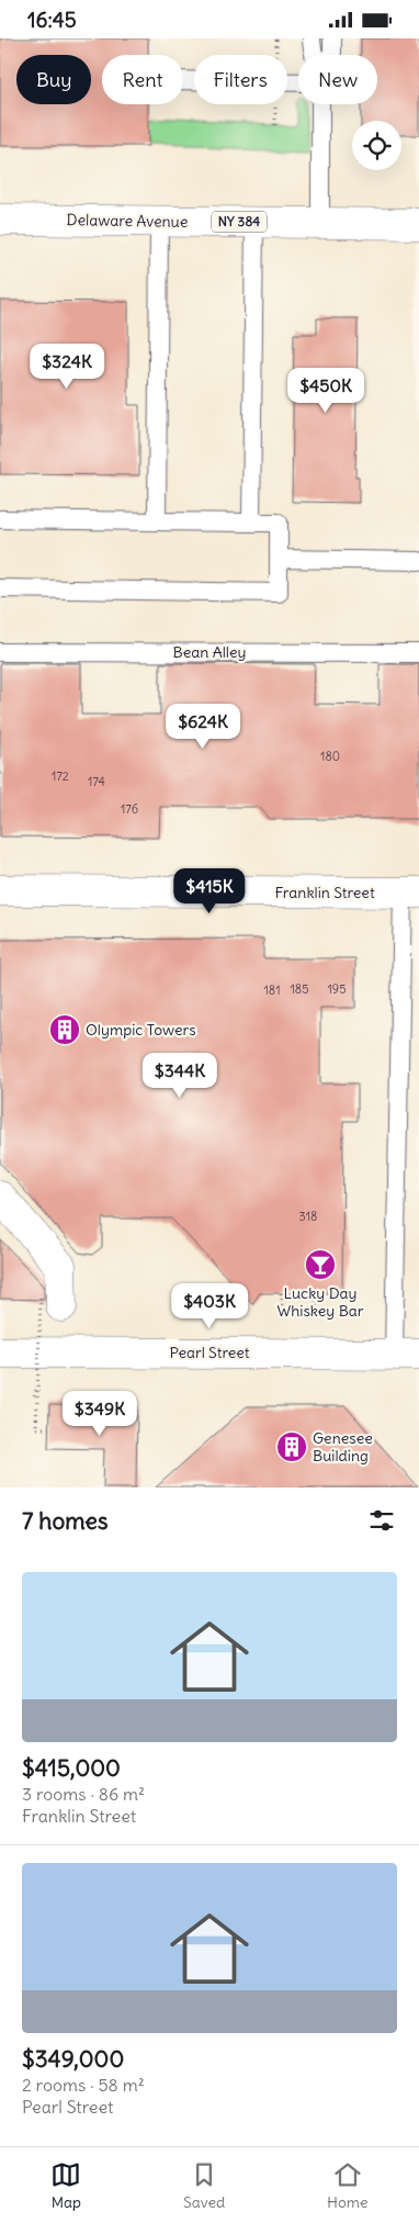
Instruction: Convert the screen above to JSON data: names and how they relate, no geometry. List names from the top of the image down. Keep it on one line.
{"streets":{"street":["Delaware Avenue","NY 384","Franklin Street","Pearl Street"],"lane":["Bean Alley"]},"places":{"building":["Olympic Towers","Genesee Building"],"bar":["Lucky Day Whiskey Bar"]},"house_numbers":["180","172","174","176","185","195","181","318"],"page":{"status":"16:45","chip":["Buy","Rent","Filters","New"],"price":["$324K","$450K","$624K","$415K","$344K","$403K","$349K"],"heading":"7 homes","list":[{"name":"$415,000","note":"3 rooms · 86 m² · Franklin Street"},{"name":"$349,000","note":"2 rooms · 58 m² · Pearl Street"}],"tabs":["Map","Saved","Home"]}}
